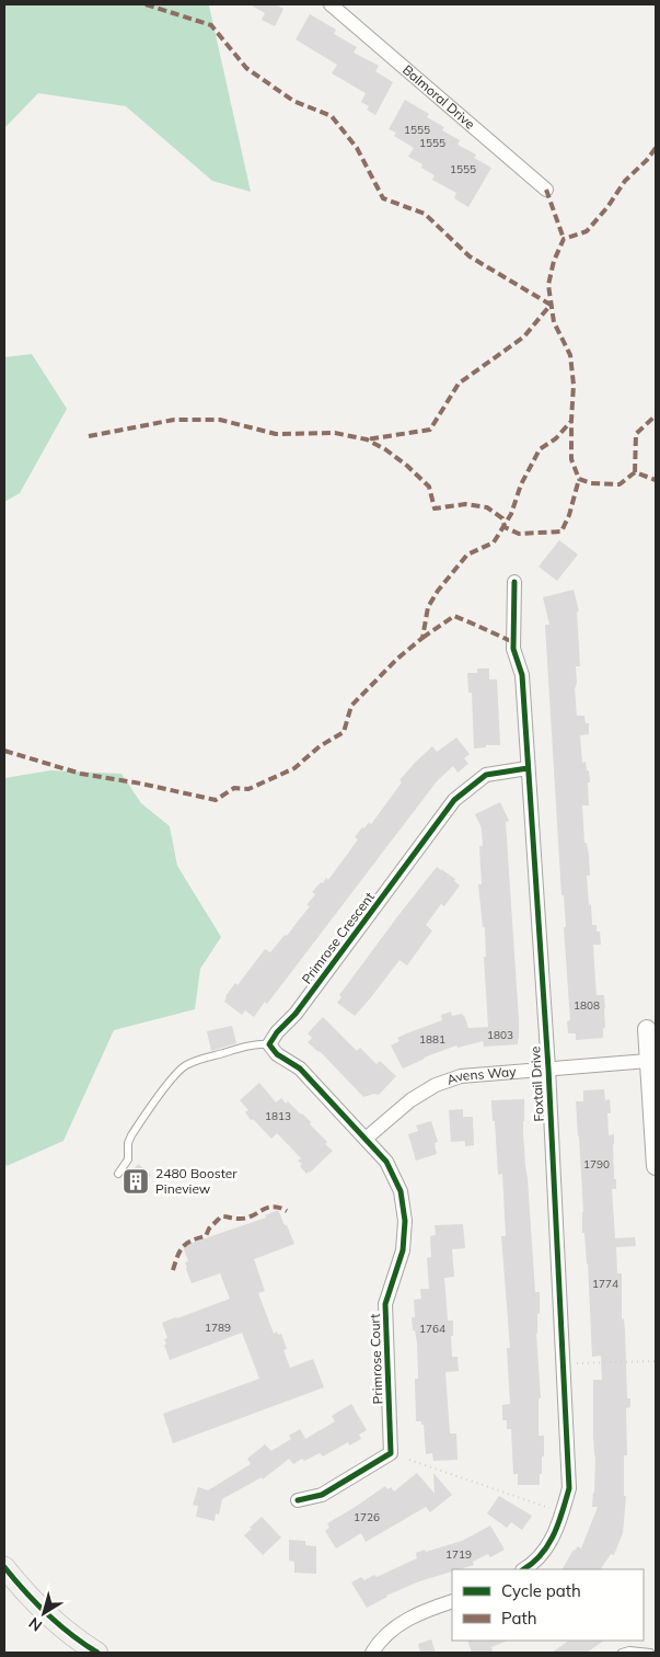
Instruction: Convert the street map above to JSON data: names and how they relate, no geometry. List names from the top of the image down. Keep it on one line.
{"streets":{"street":["Balmoral Drive","Primrose Crescent","Avens Way","Foxtail Drive","Primrose Court"]},"crossings":[["Primrose Crescent","Foxtail Drive"],["Avens Way","Foxtail Drive"],["Avens Way","Primrose Court"]],"places":{"building":["2480 Booster Pineview"]},"house_numbers":["1555","1555","1555","1808","1803","1881","1813","1790","1774","1789","1764","1726","1719"],"legend":["Cycle path","Path"],"north":"bottom left"}
